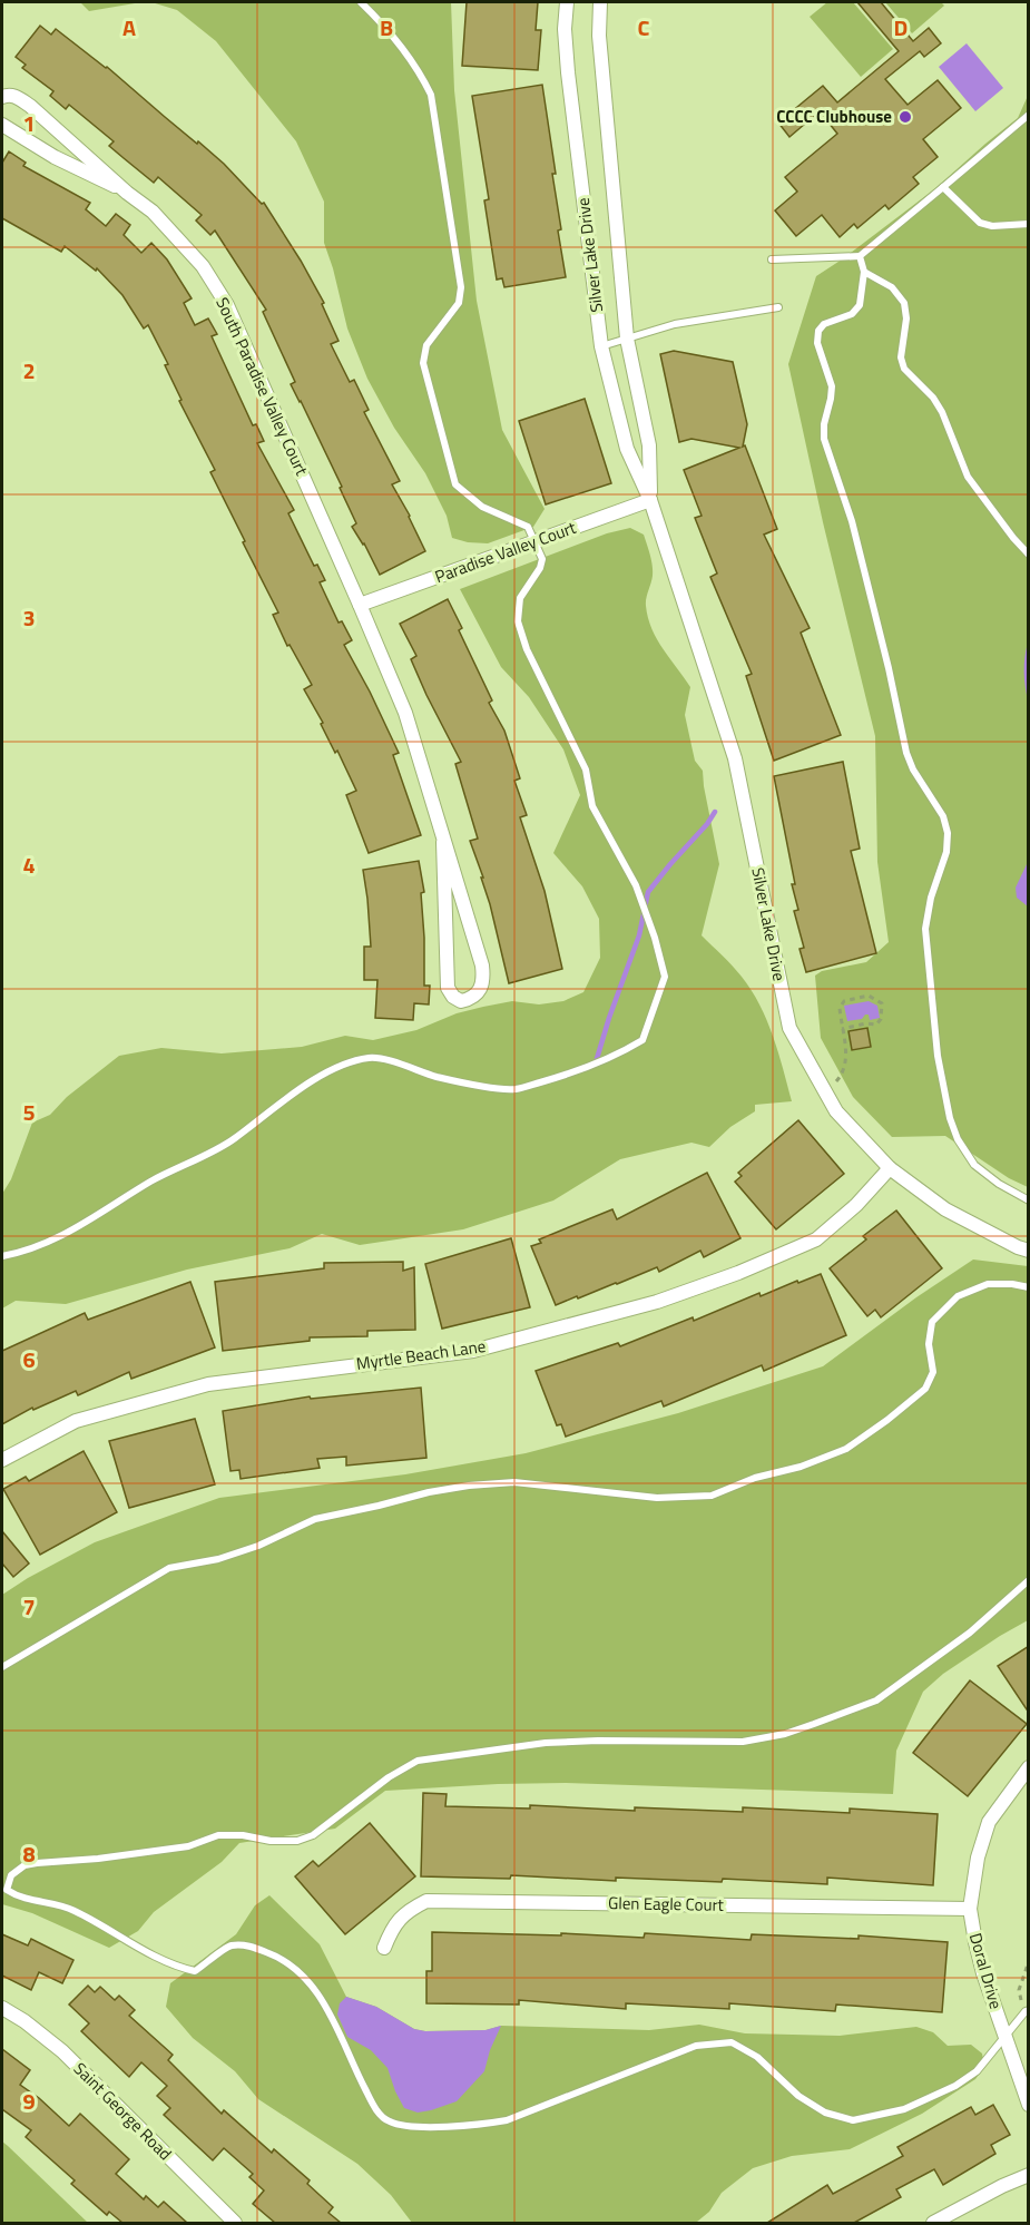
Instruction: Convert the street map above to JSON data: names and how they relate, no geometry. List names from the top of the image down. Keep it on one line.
{"streets":{"street":["Silver Lake Drive","South Paradise Valley Court","Paradise Valley Court","Myrtle Beach Lane","Glen Eagle Court","Doral Drive","Saint George Road"]},"crossings":[["Silver Lake Drive","Paradise Valley Court"],["Silver Lake Drive","Myrtle Beach Lane"],["South Paradise Valley Court","Paradise Valley Court"],["Glen Eagle Court","Doral Drive"]],"places":["CCCC Clubhouse"],"grid":{"columns":["A","B","C","D"],"rows":["1","2","3","4","5","6","7","8","9"]}}
